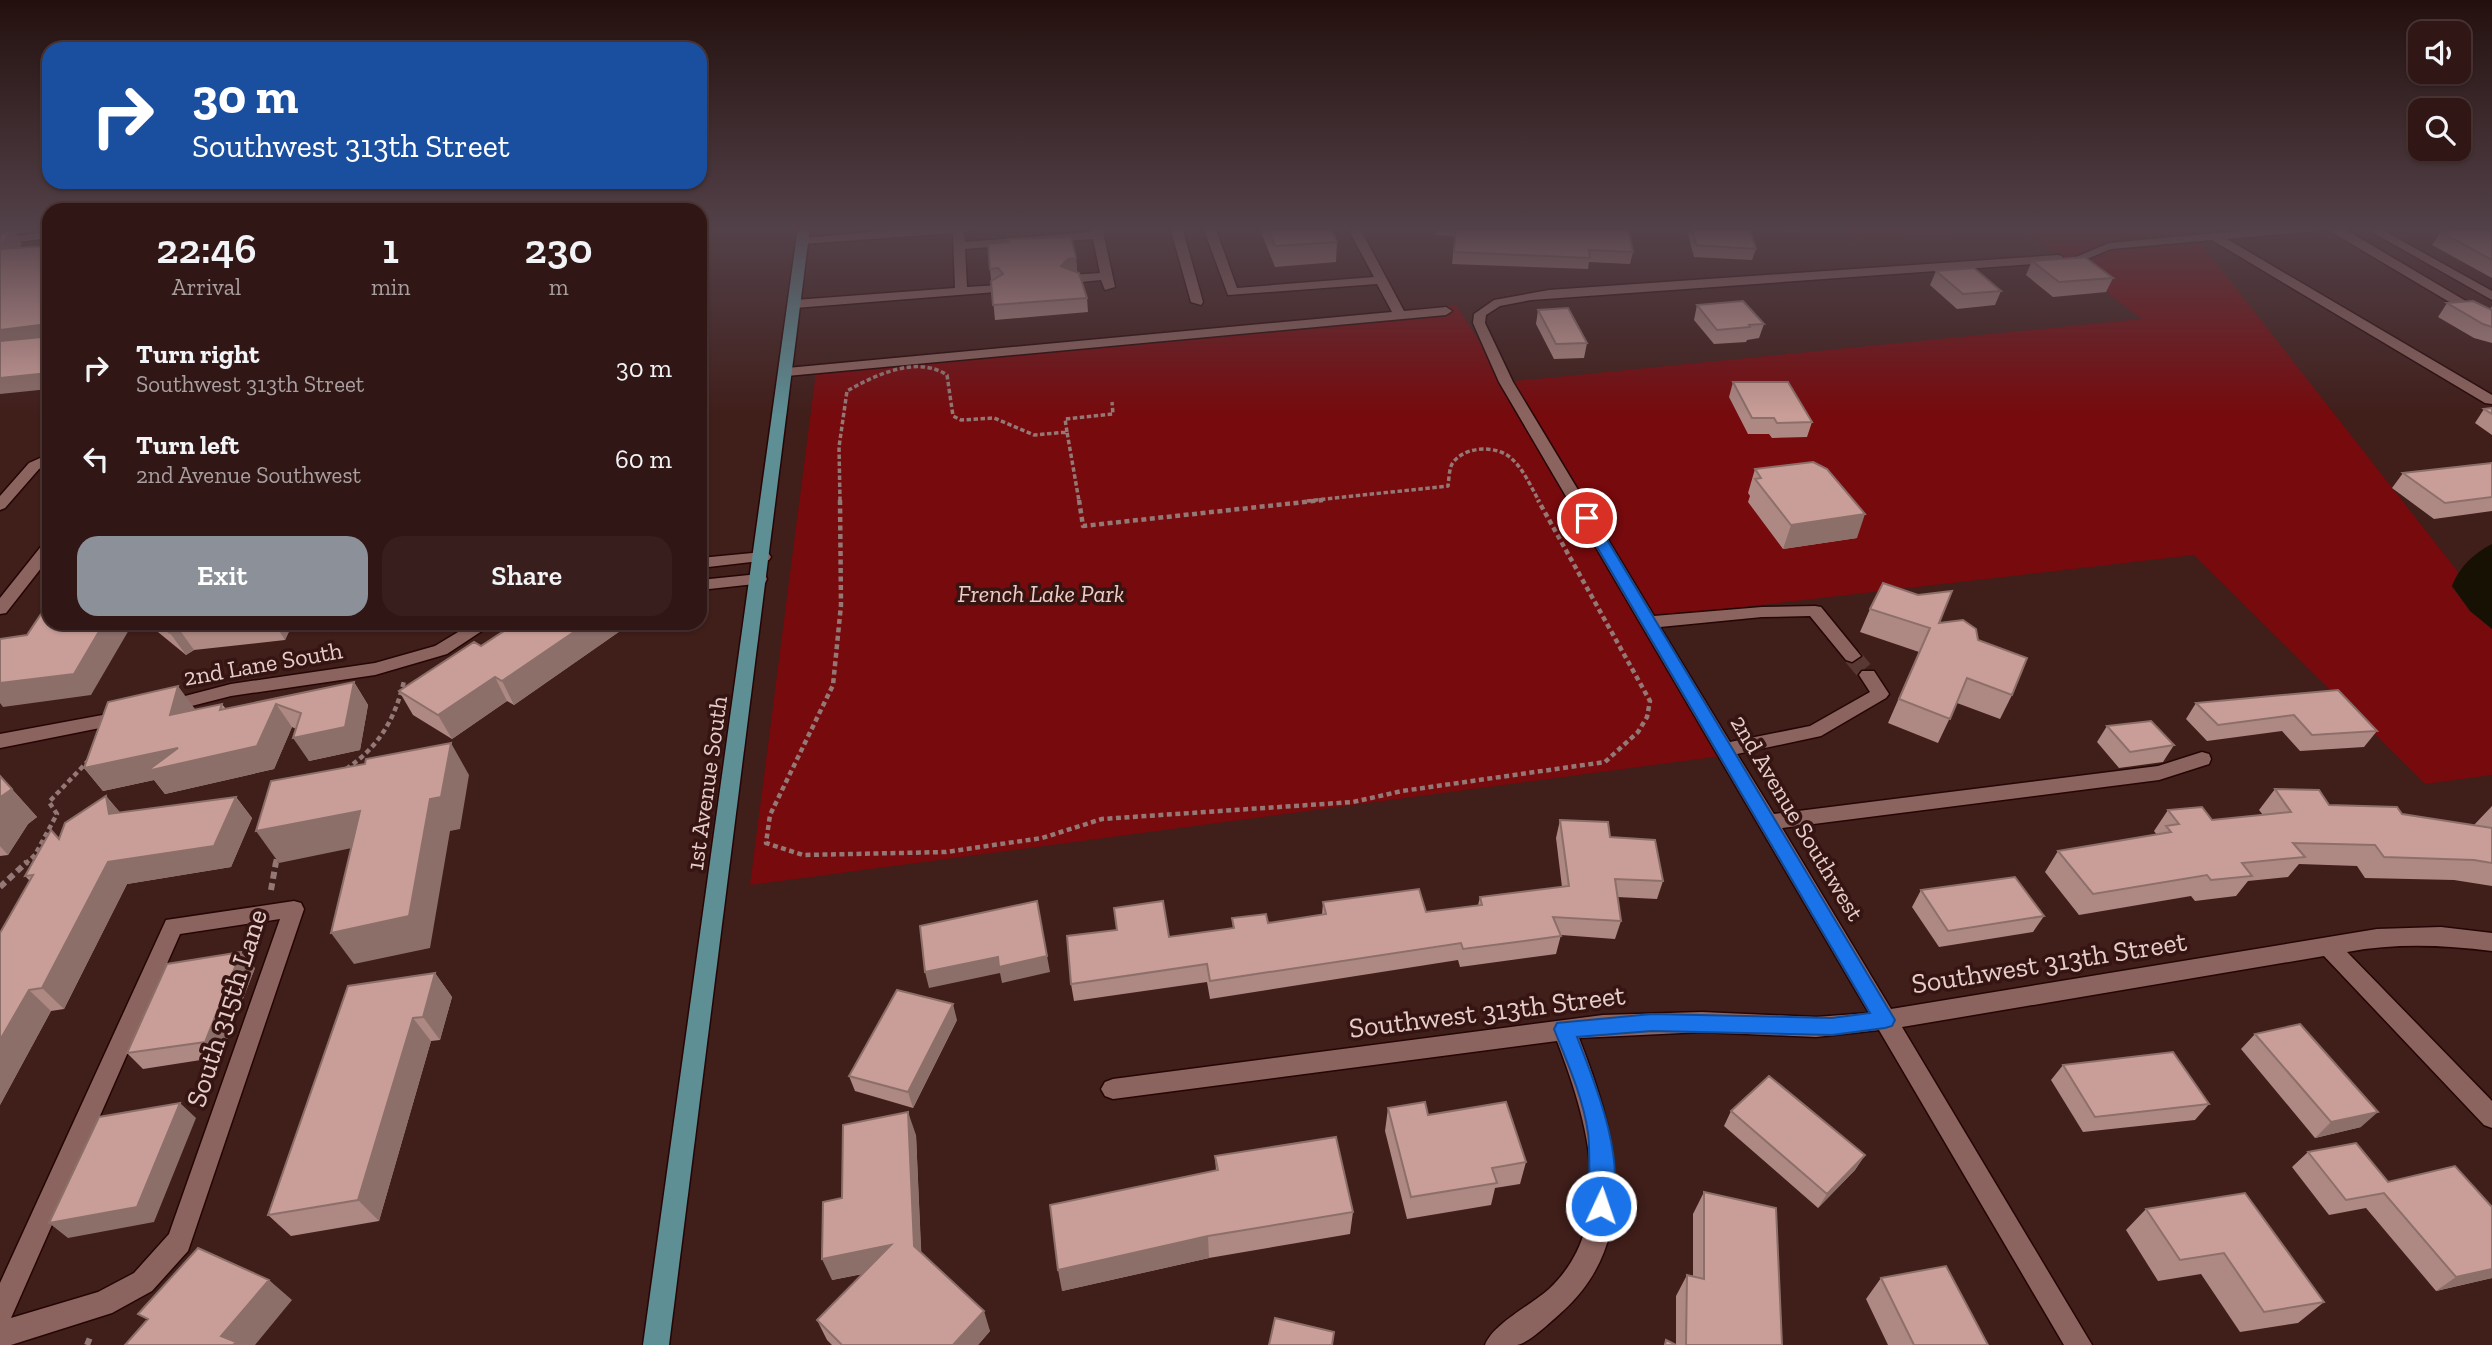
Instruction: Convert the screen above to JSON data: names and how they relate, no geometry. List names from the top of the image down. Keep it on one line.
{"streets":{"main road":["1st Avenue South"],"street":["2nd Lane South","2nd Avenue Southwest","Southwest 313th Street","South 315th Lane"]},"crossings":[["2nd Avenue Southwest","Southwest 313th Street"]],"parks":["French Lake Park"],"page":{"turn":["30 m","Southwest 313th Street"],"eta":["22:46","Arrival","1","min","230","m"],"list":[{"name":"Turn right","note":"Southwest 313th Street","value":"30 m"},{"name":"Turn left","note":"2nd Avenue Southwest","value":"60 m"}],"buttons":["Exit","Share"]}}
